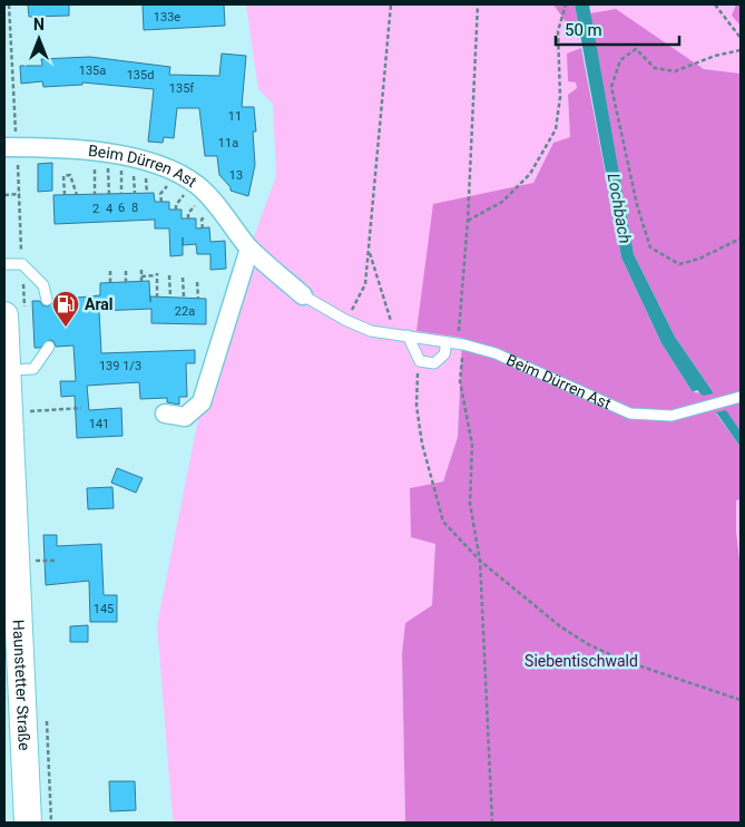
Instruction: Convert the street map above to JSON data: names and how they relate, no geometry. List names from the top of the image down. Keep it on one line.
{"streets":{"main road":["Haunstetter Straße"],"street":["Beim Dürren Ast"]},"water":["Lochbach"],"parks":["Siebentischwald"],"places":{"fuel station":["Aral"]},"house_numbers":["133e","135a","135d","135f","11","11a","13","6","8","2","4","22a","139 1/3","141","145"],"scale_bar":"50 m","north":"top"}
